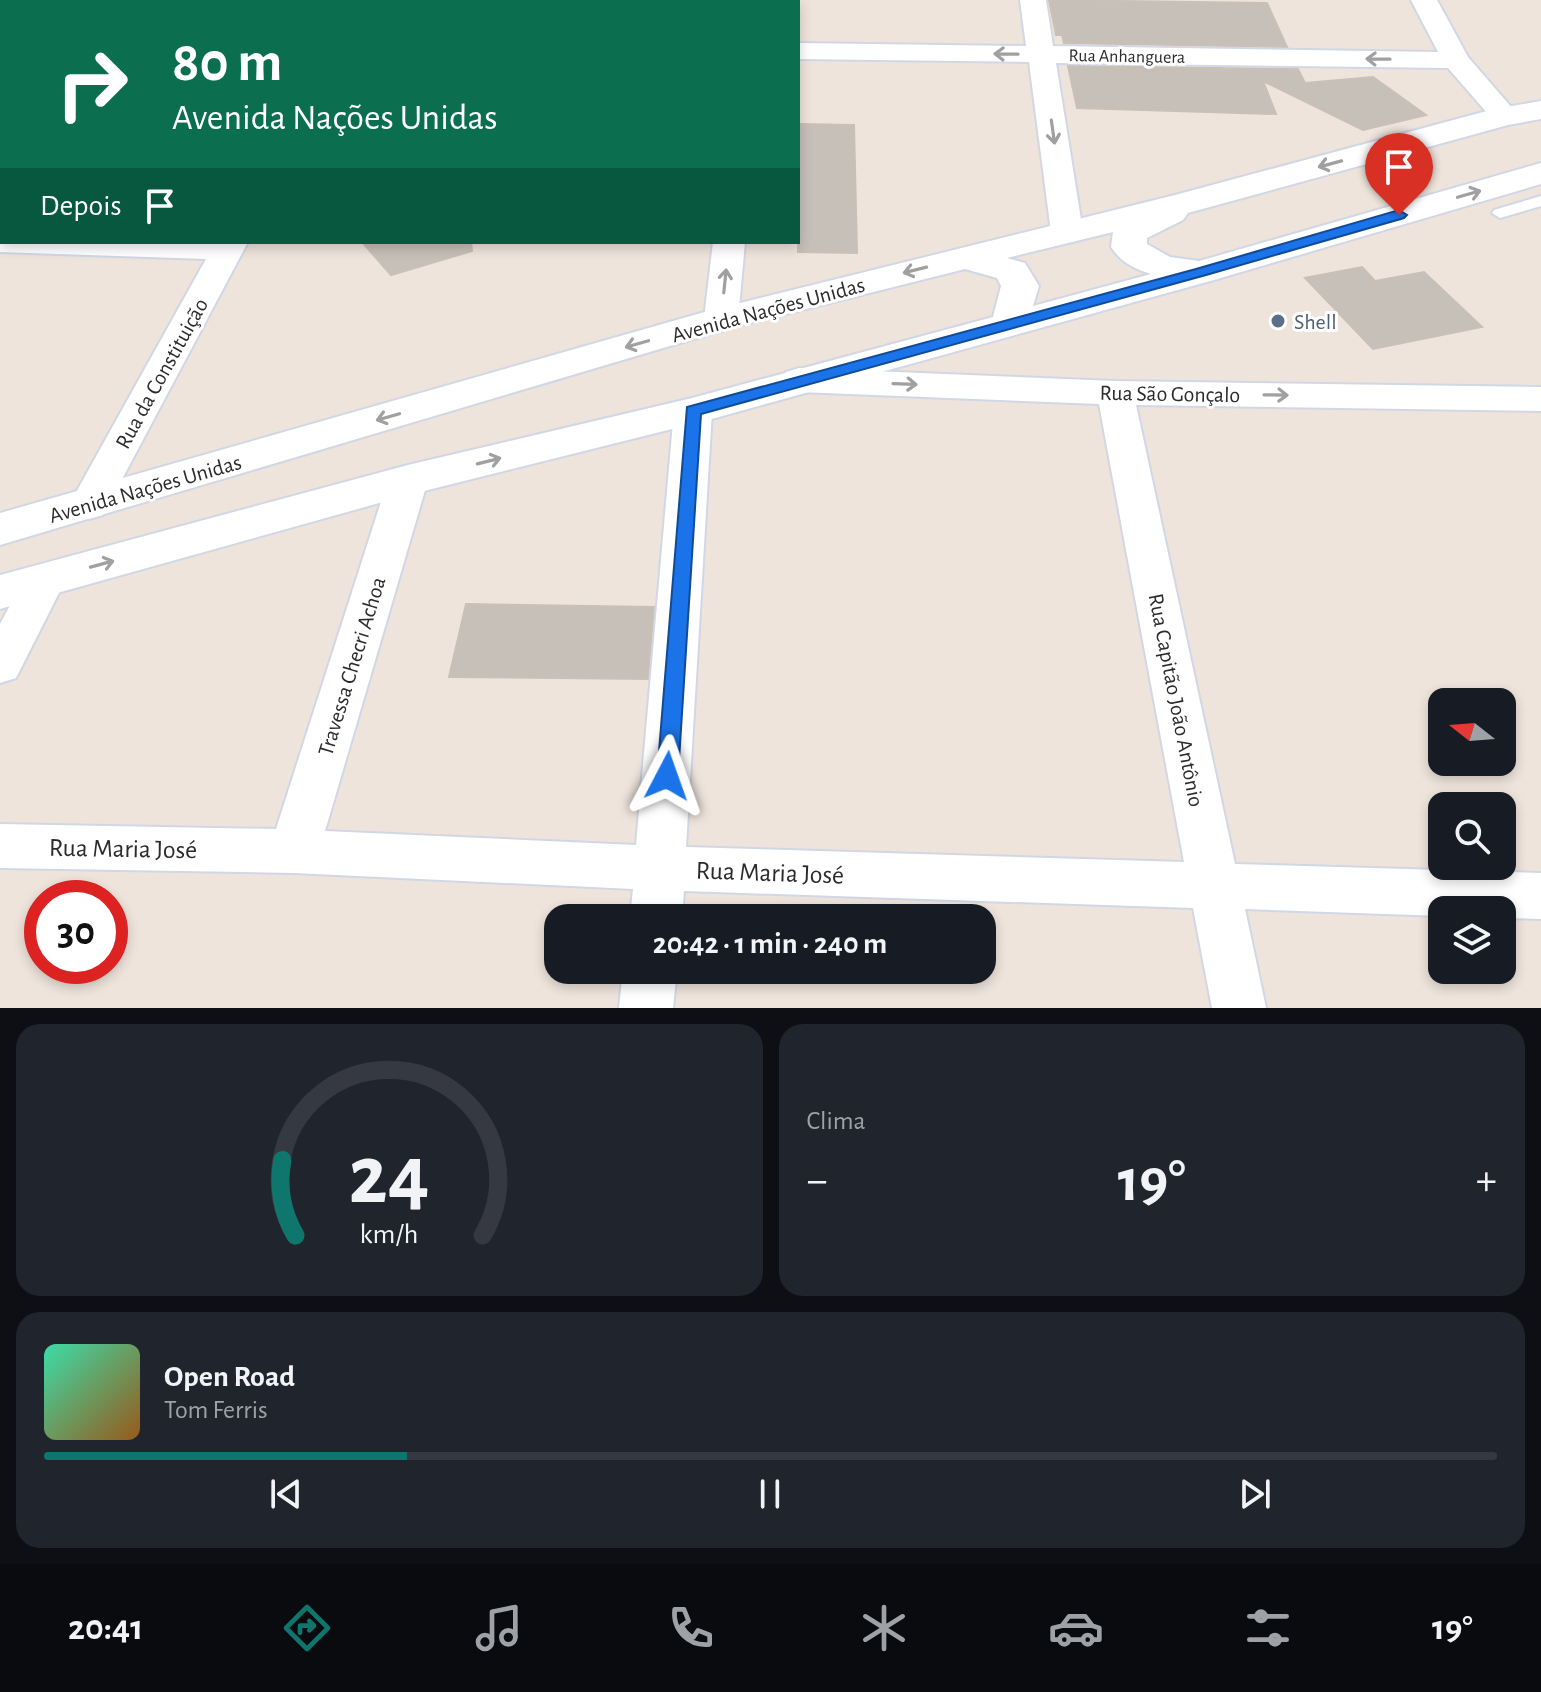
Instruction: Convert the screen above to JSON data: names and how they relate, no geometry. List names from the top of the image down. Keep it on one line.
{"streets":{"main road":["Avenida Nações Unidas"],"street":["Rua Anhanguera","Rua da Constituição","Rua São Gonçalo","Travessa Checri Achoa","Rua Capitão João Antônio","Rua Maria José"]},"crossings":[["Avenida Nações Unidas","Rua da Constituição"],["Rua São Gonçalo","Rua Capitão João Antônio"],["Travessa Checri Achoa","Rua Maria José"],["Rua Capitão João Antônio","Rua Maria José"]],"one_way":["Rua Anhanguera","Rua São Gonçalo"],"places":["Shell"],"north":"left","page":{"turn":["80 m","Avenida Nações Unidas"],"then":"Depois","limit":"30","trip":"20:42 · 1 min · 240 m","tile":"Clima","heat":["−","19°","+"],"song":["Open Road","Tom Ferris"],"tabs":["20:41","19°"],"gauge":["24","km/h"]}}
